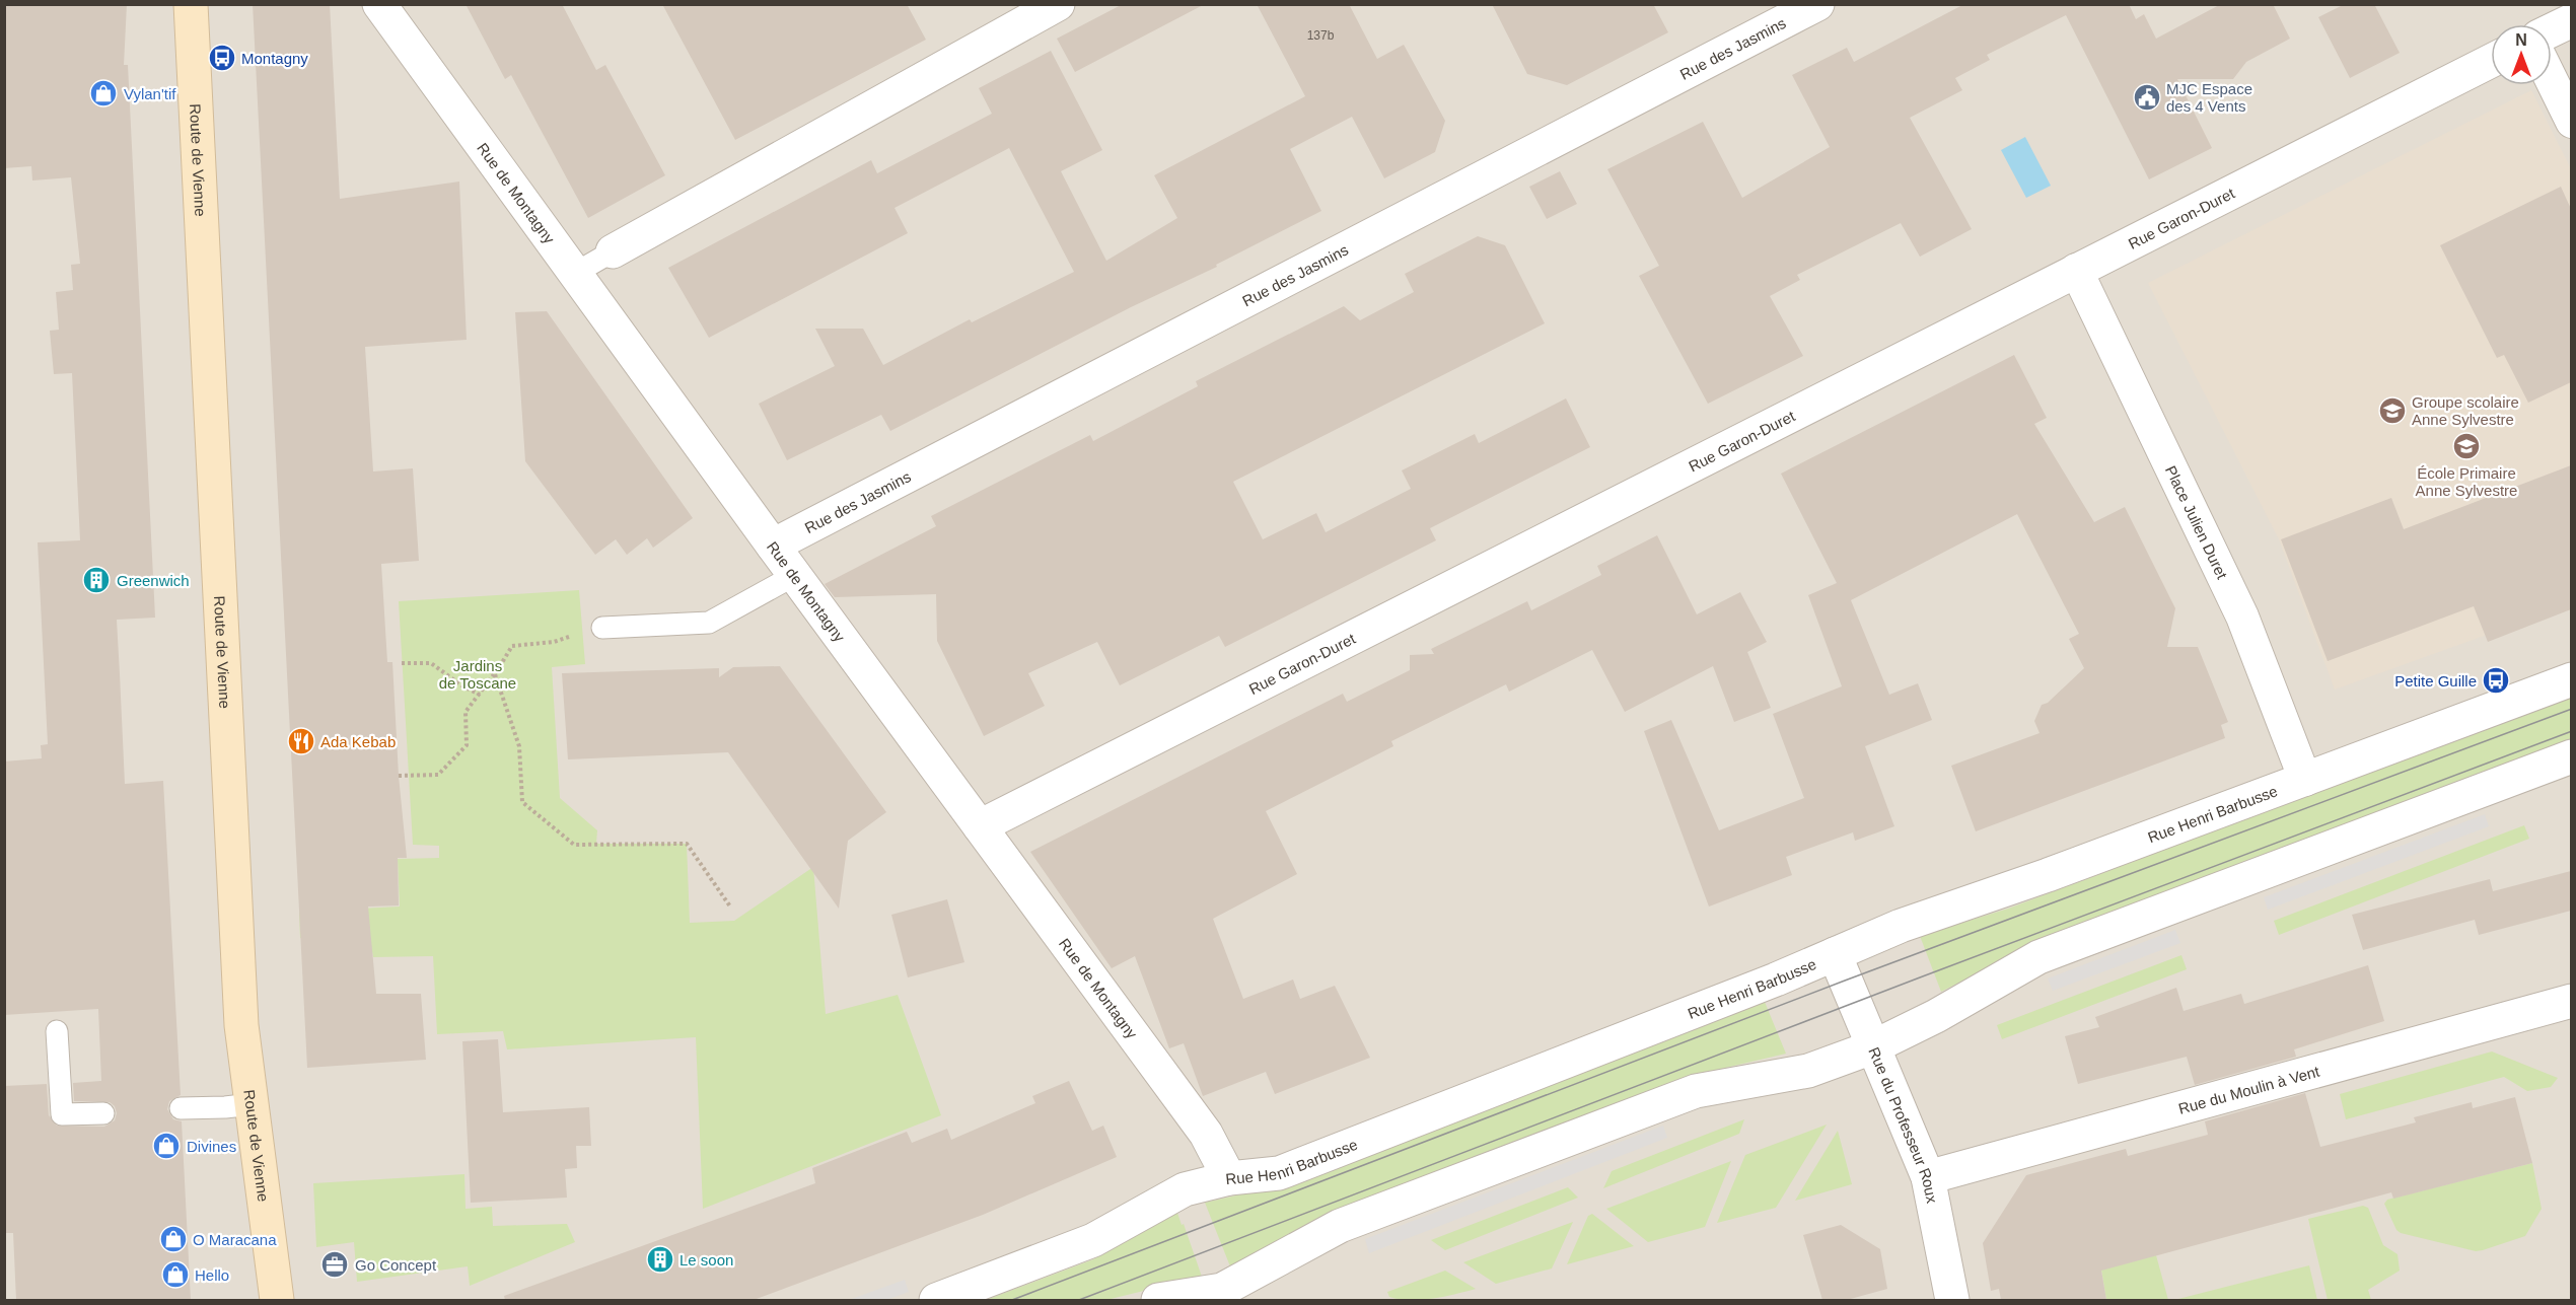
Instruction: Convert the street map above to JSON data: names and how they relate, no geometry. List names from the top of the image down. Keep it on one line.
{"streets":{"main road":["Route de Vienne"],"street":["Rue des Jasmins","Rue de Montagny","Rue Garon-Duret","Place Julien Duret","Rue Henri Barbusse","Rue du Moulin à Vent","Rue du Professeur Roux"]},"crossings":[["Rue des Jasmins","Rue de Montagny"],["Rue de Montagny","Rue Garon-Duret"],["Rue de Montagny","Rue Henri Barbusse"],["Rue Garon-Duret","Place Julien Duret"],["Place Julien Duret","Rue Henri Barbusse"],["Rue Henri Barbusse","Rue du Professeur Roux"],["Rue du Moulin à Vent","Rue du Professeur Roux"]],"parks":["Jardins de Toscane"],"places":{"bus stop":["Montagny","Petite Guille"],"shop":["Vylan'tif","Divines","O Maracana","Hello"],"public building":["MJC Espace des 4 Vents"],"school or university":["Groupe scolaire Anne Sylvestre","École Primaire Anne Sylvestre"],"building":["Greenwich","Le soon"],"restaurant":["Ada Kebab"],"office":["Go Concept"]},"house_numbers":["137b"],"north":"top"}
